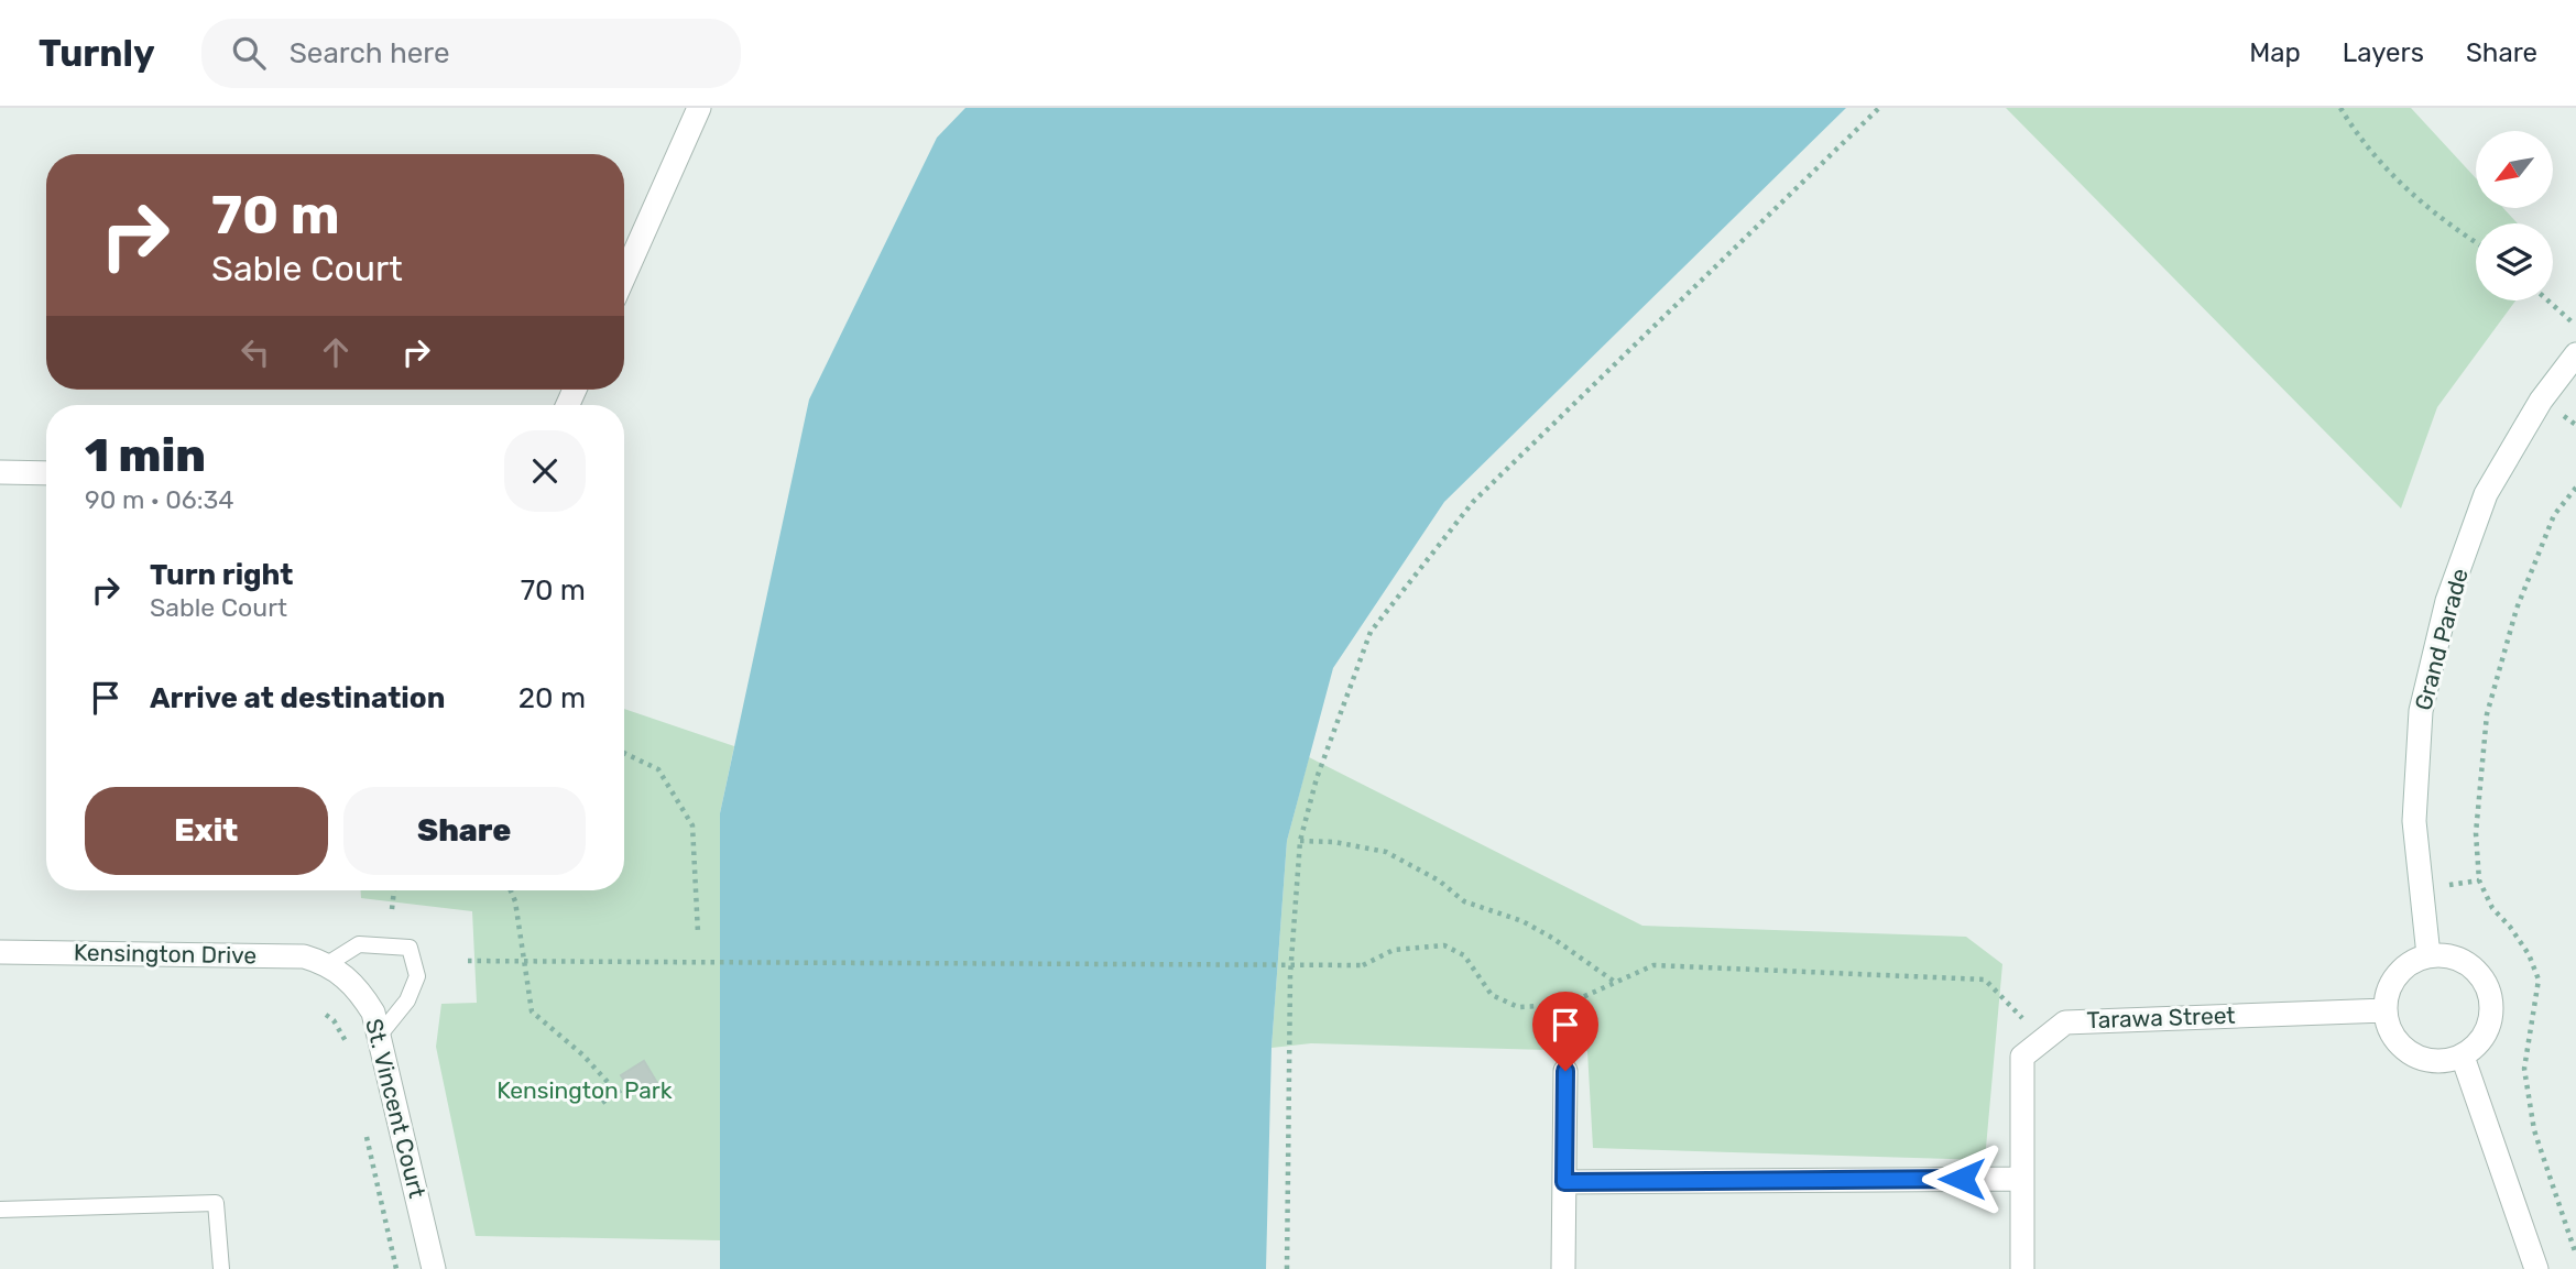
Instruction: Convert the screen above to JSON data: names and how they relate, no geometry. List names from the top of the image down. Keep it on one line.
{"streets":{"street":["Grand Parade","Kensington Drive","Tarawa Street","St. Vincent Court"]},"crossings":[["Grand Parade","Tarawa Street"],["Kensington Drive","St. Vincent Court"]],"parks":["Kensington Park"],"north":"bottom left","page":{"header":"Turnly","search":"Search here","nav":["Map","Layers","Share"],"turn":["70 m","Sable Court"],"heading":["1 min","90 m · 06:34"],"list":[{"name":"Turn right","note":"Sable Court","value":"70 m"},{"name":"Arrive at destination","value":"20 m"}],"buttons":["Exit","Share"]}}
